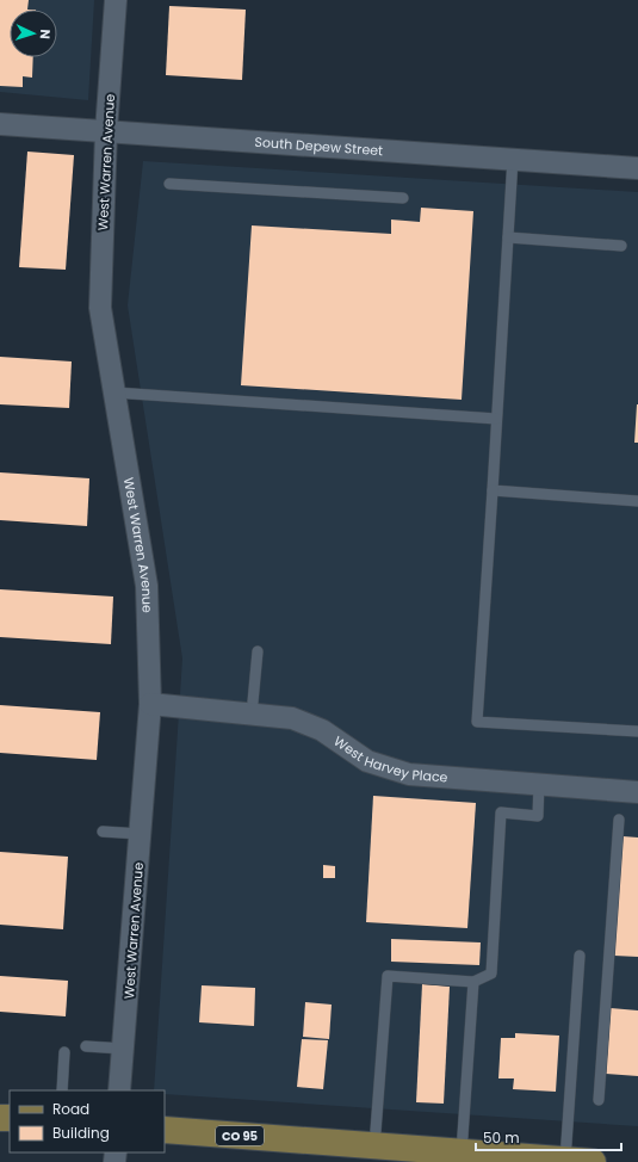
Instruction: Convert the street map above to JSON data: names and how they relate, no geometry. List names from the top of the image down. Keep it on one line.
{"streets":{"main road":["CO 95"],"street":["South Depew Street","West Warren Avenue","West Harvey Place"]},"crossings":[["South Depew Street","West Warren Avenue"],["West Warren Avenue","West Harvey Place"]],"legend":["Road","Building"],"scale_bar":"50 m","north":"right"}
